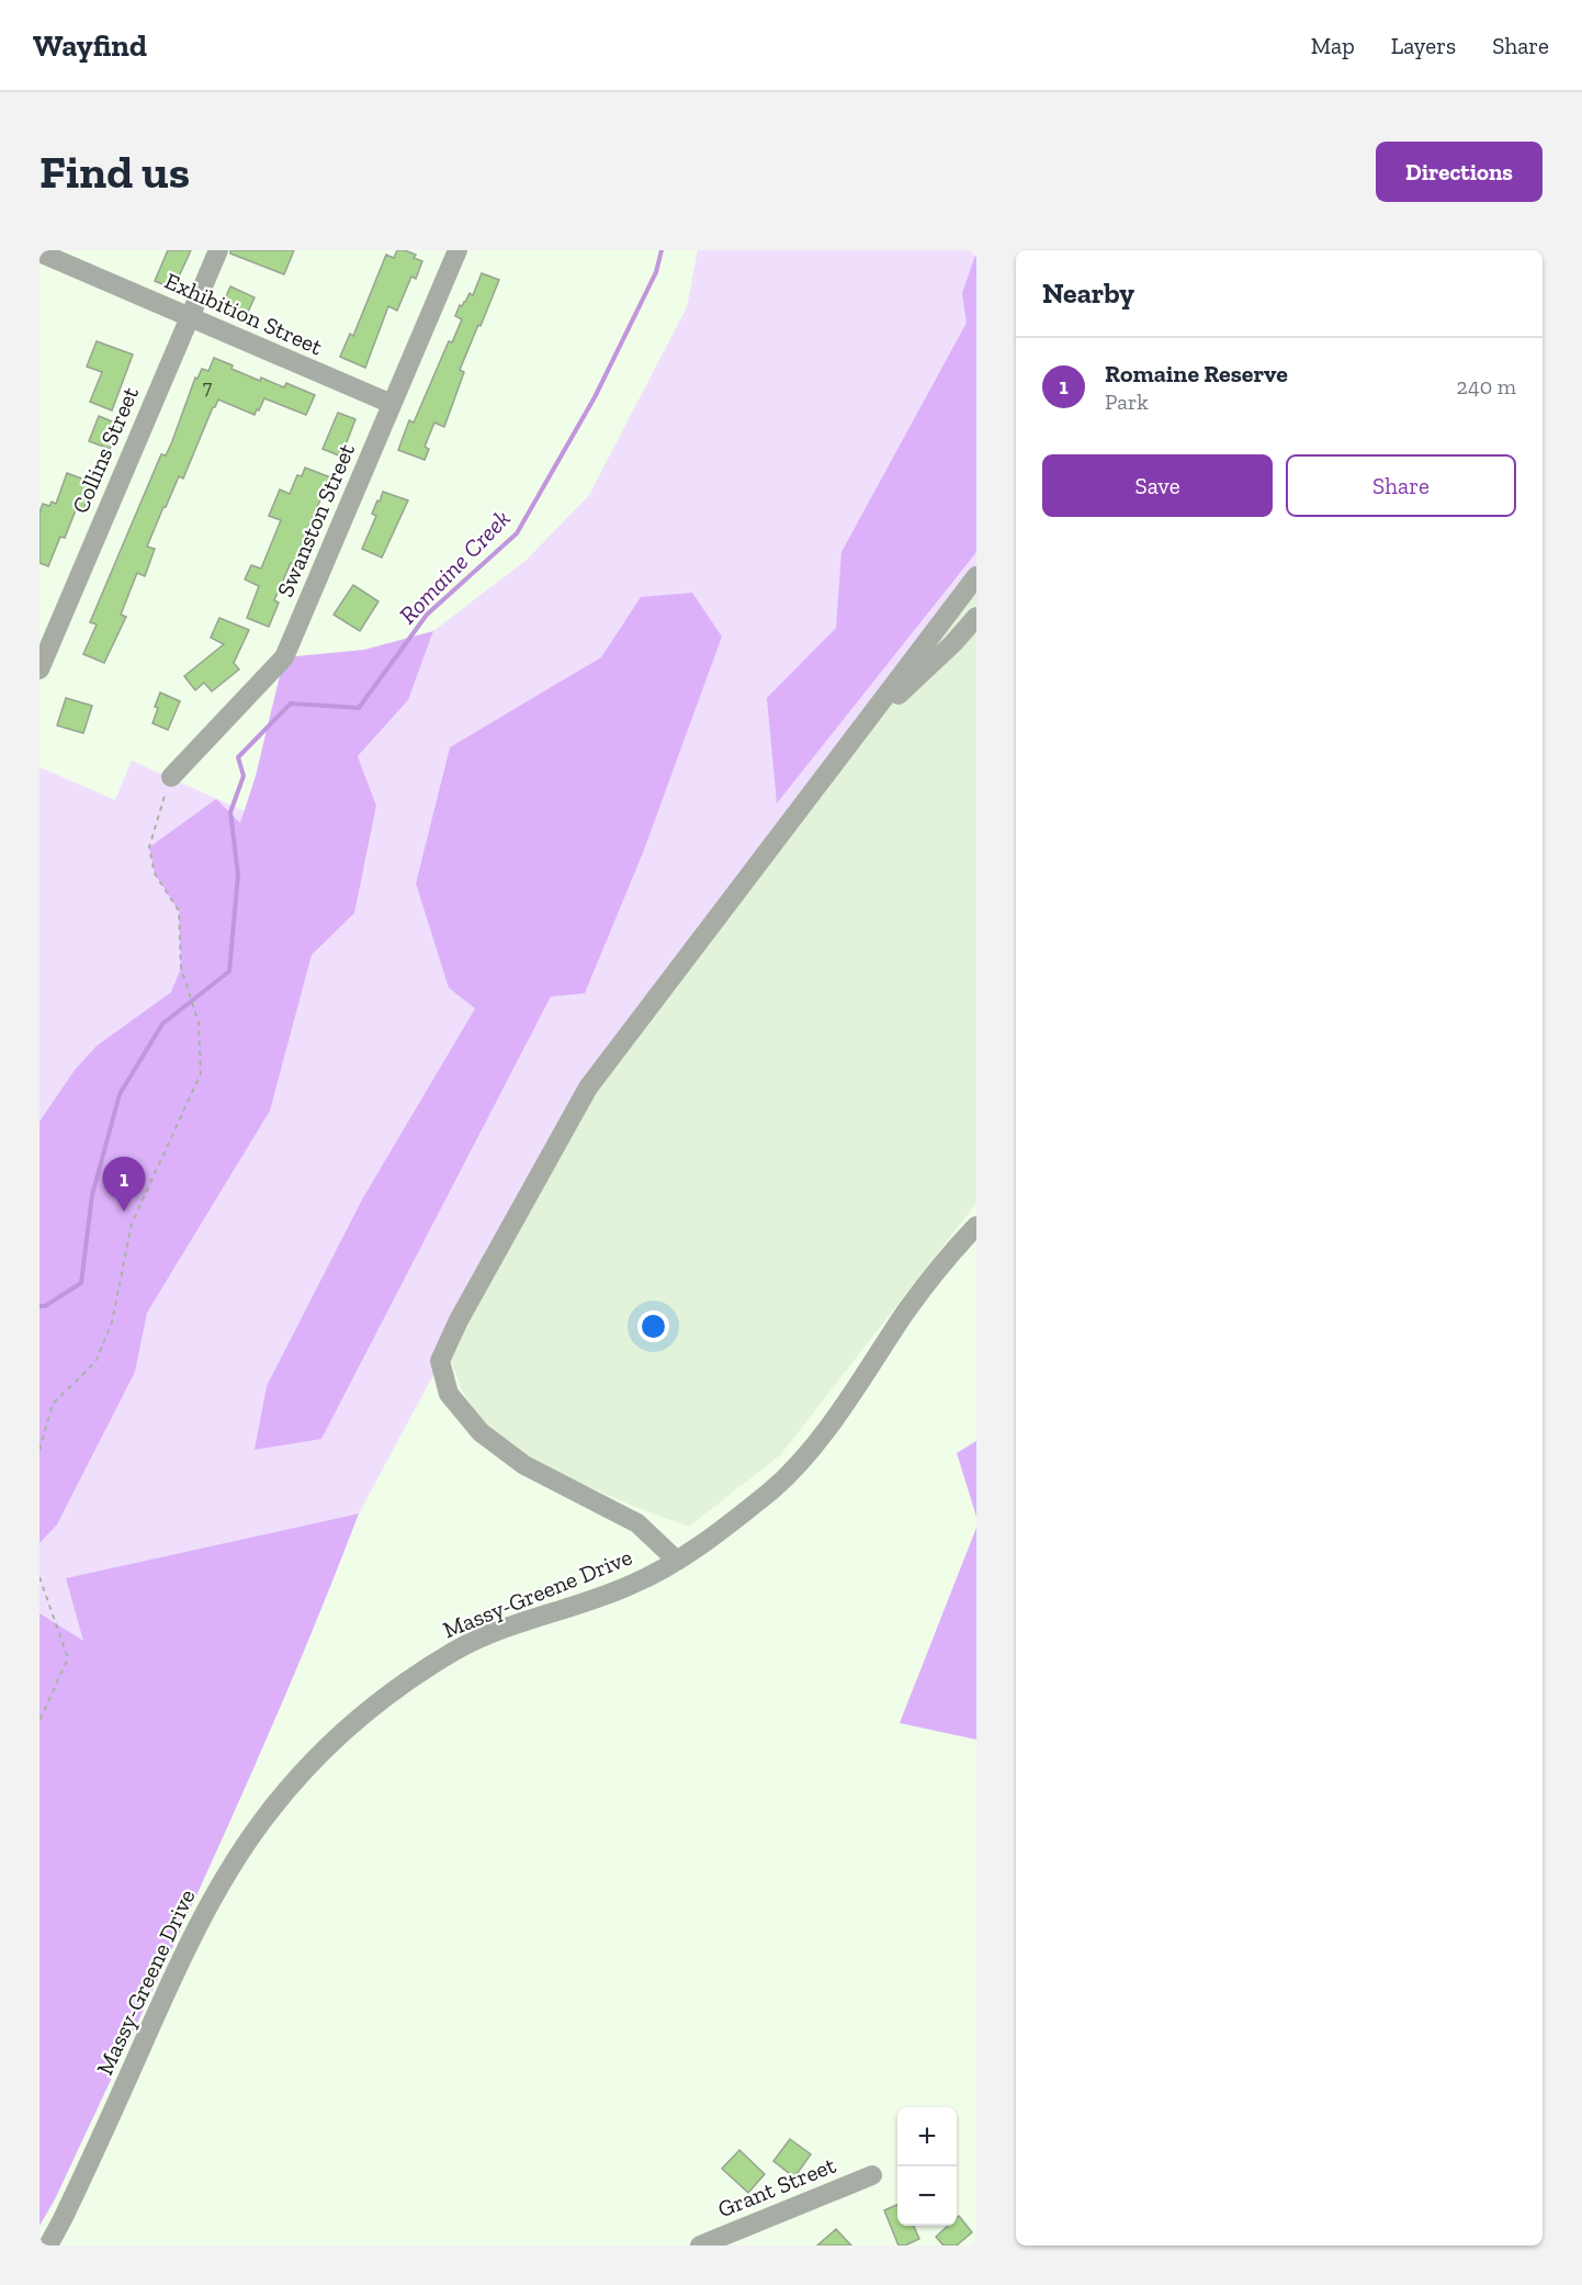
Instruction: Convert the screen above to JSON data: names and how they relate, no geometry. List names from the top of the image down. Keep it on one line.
{"streets":{"street":["Exhibition Street","Collins Street","Swanston Street","Massy-Greene Drive","Grant Street"]},"crossings":[["Exhibition Street","Collins Street"],["Exhibition Street","Swanston Street"]],"water":["Romaine Creek"],"house_numbers":["7"],"page":{"header":"Wayfind","nav":["Map","Layers","Share"],"buttons":["Directions",["Save","Share"]],"title":"Find us","heading":"Nearby","list":[{"mark":"1","name":"Romaine Reserve","note":"Park","value":"240 m"}],"pins":"1","map_buttons":["+","−"]}}
